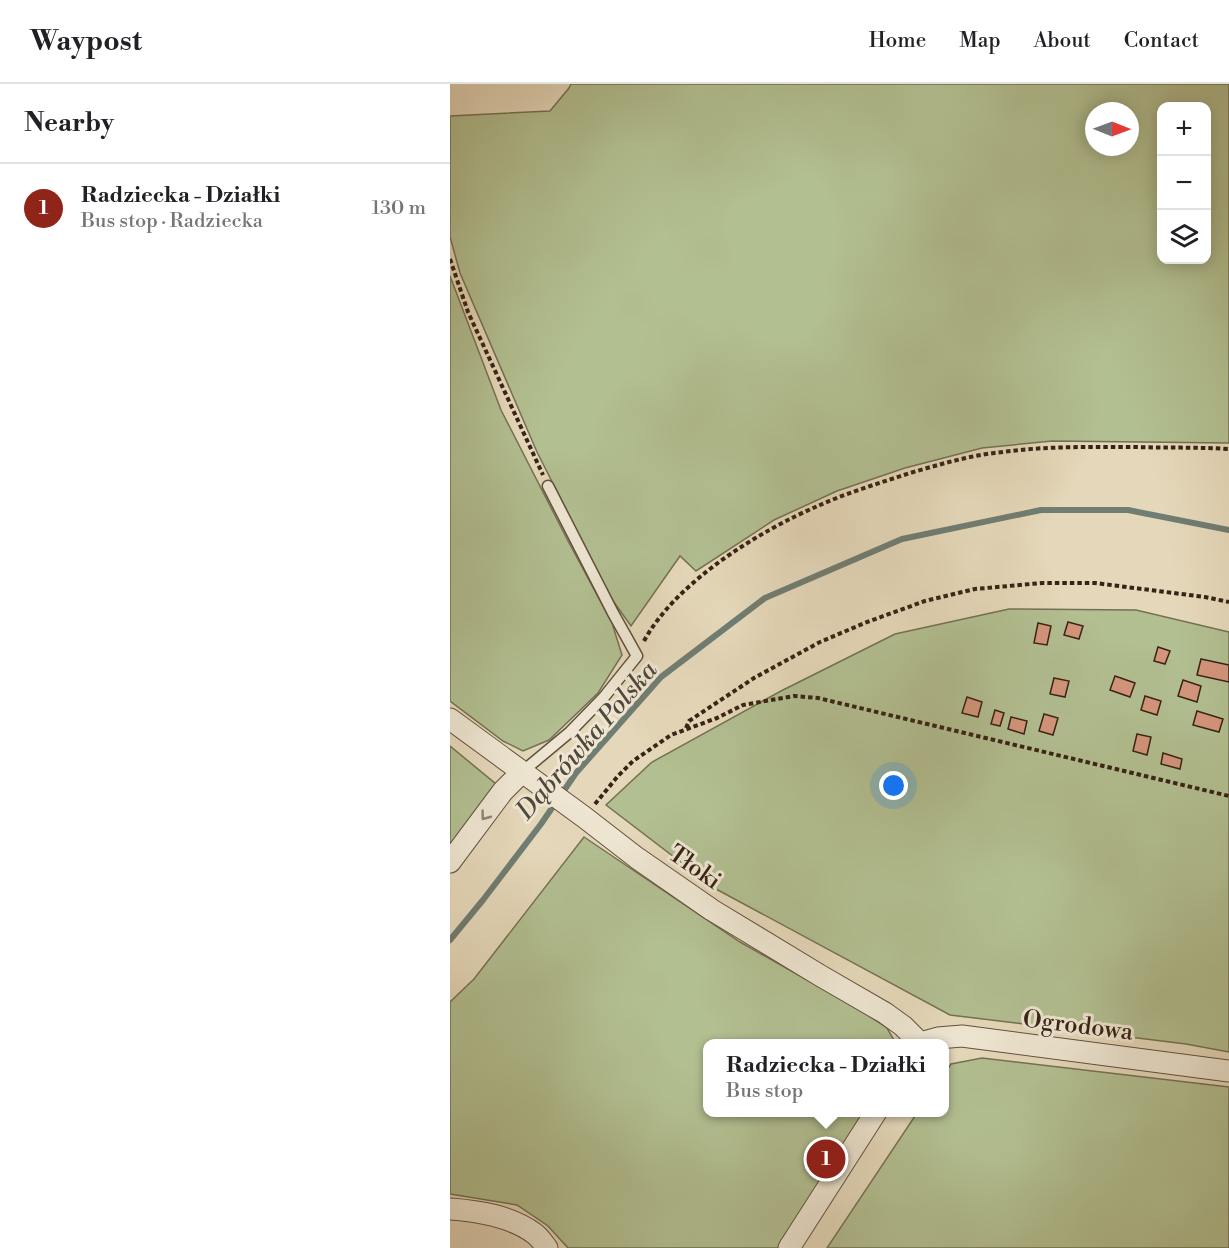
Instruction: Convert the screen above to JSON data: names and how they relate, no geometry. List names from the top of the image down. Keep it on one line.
{"streets":{"street":["Tłoki","Ogrodowa"]},"water":["Dąbrówka Polska"],"north":"right","page":{"header":"Waypost","nav":["Home","Map","About","Contact"],"heading":"Nearby","map_buttons":["+","−"],"list":[{"mark":"1","name":"Radziecka - Działki","note":"Bus stop · Radziecka","value":"130 m"}],"popup":["Radziecka - Działki","Bus stop"],"pins":"1"}}
